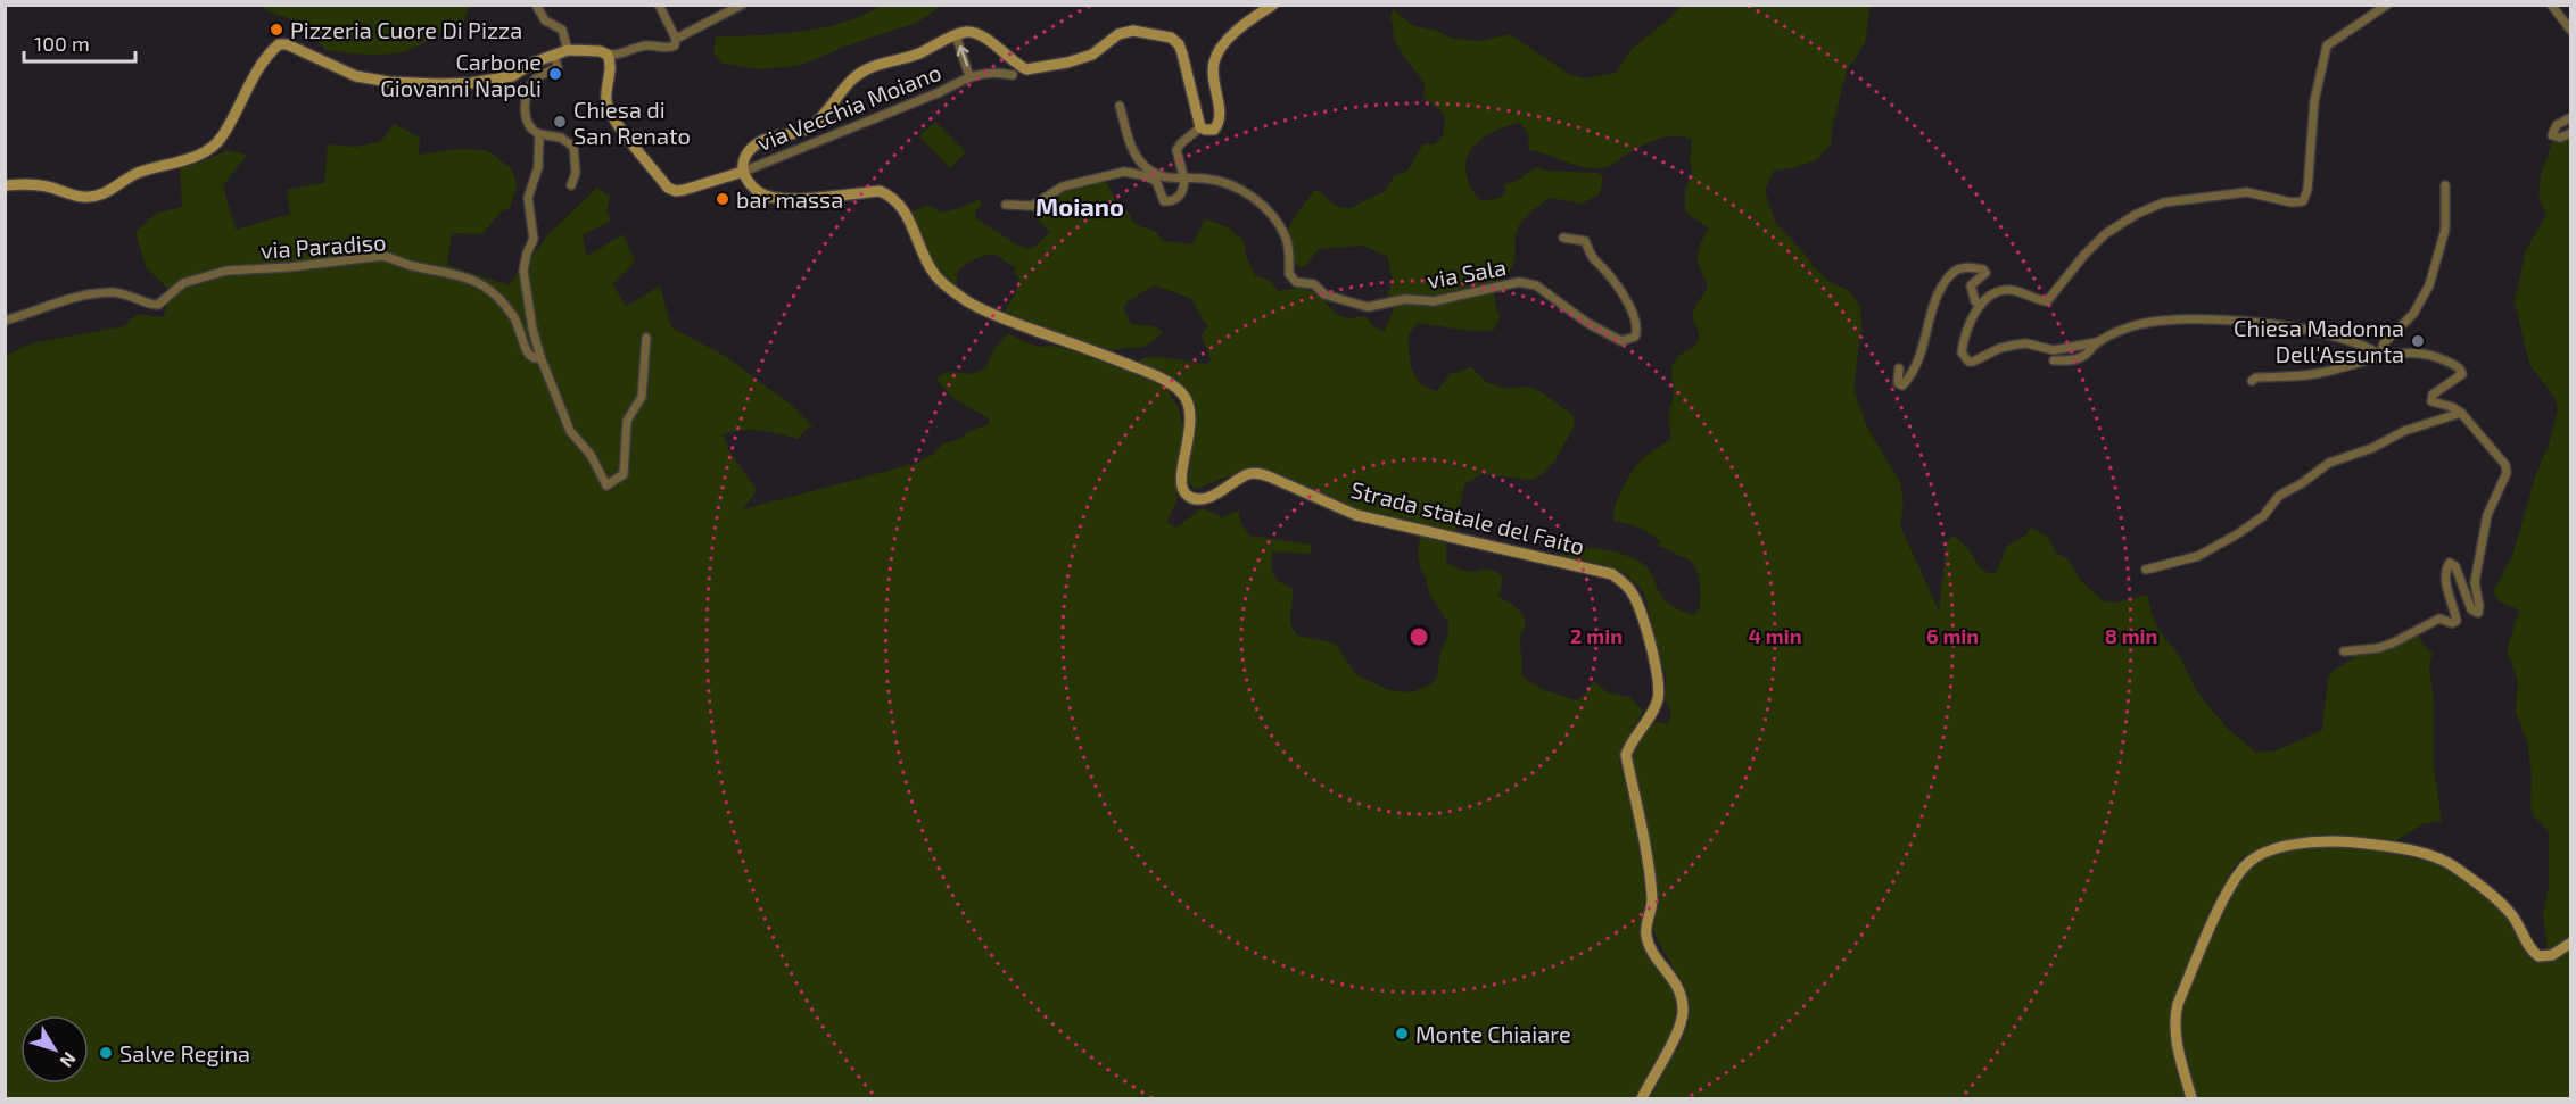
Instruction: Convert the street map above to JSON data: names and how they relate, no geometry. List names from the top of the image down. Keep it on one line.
{"streets":{"street":["via Vecchia Moiano","via Paradiso","via Sala","Strada statale del Faito"]},"crossings":[["via Vecchia Moiano","Strada statale del Faito"]],"districts":["Moiano"],"places":["Pizzeria Cuore Di Pizza","Carbone Giovanni Napoli","Chiesa di San Renato","bar massa","Chiesa Madonna Dell'Assunta","Monte Chiaiare","Salve Regina"],"scale_bar":"100 m","north":"bottom right","rings":["2 min","4 min","6 min","8 min"]}
